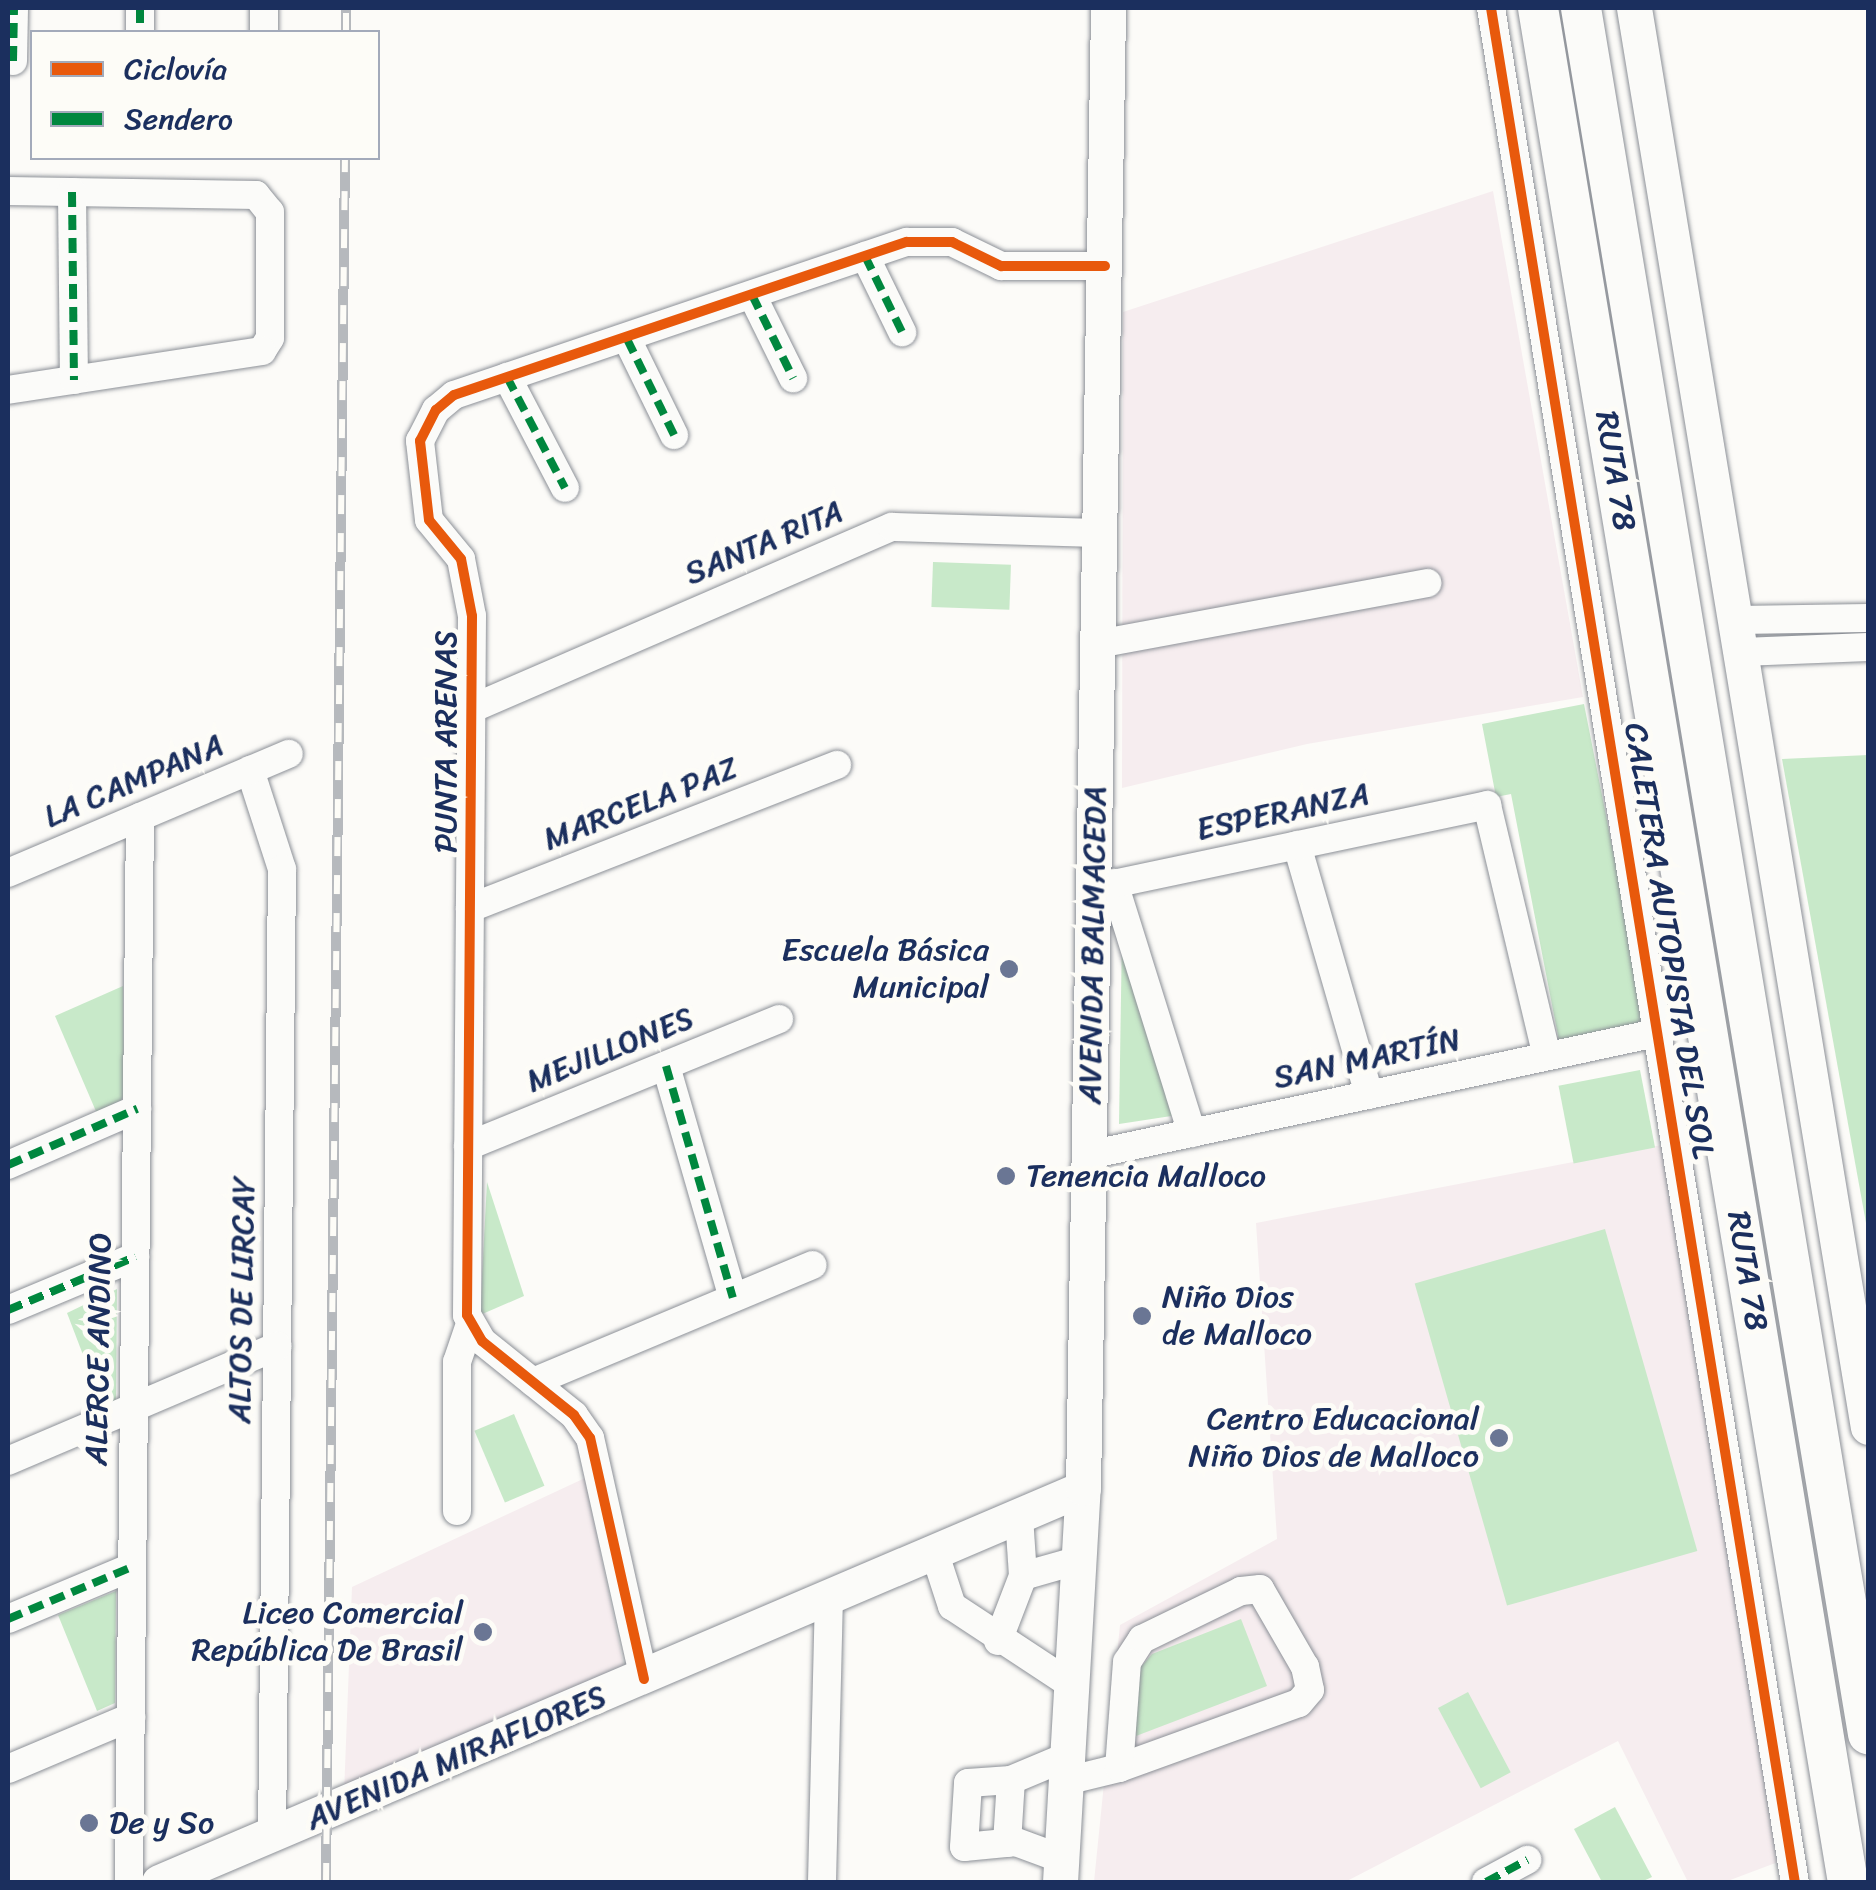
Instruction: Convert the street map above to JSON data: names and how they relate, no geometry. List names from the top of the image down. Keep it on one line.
{"streets":{"highway":["RUTA 78"],"main road":["AVENIDA BALMACEDA","AVENIDA MIRAFLORES"],"street":["SANTA RITA","PUNTA ARENAS","LA CAMPANA","MARCELA PAZ","ESPERANZA","CALETERA AUTOPISTA DEL SOL","MEJILLONES","SAN MARTÍN","ALTOS DE LIRCAY","ALERCE ANDINO"]},"crossings":[["SANTA RITA","PUNTA ARENAS"],["SANTA RITA","AVENIDA BALMACEDA"],["PUNTA ARENAS","MARCELA PAZ"],["PUNTA ARENAS","AVENIDA BALMACEDA"],["PUNTA ARENAS","MEJILLONES"],["LA CAMPANA","ALTOS DE LIRCAY"],["LA CAMPANA","ALERCE ANDINO"],["ESPERANZA","AVENIDA BALMACEDA"],["ESPERANZA","SAN MARTÍN"],["CALETERA AUTOPISTA DEL SOL","SAN MARTÍN"],["AVENIDA BALMACEDA","SAN MARTÍN"],["AVENIDA BALMACEDA","AVENIDA MIRAFLORES"],["ALTOS DE LIRCAY","AVENIDA MIRAFLORES"]],"places":["Escuela Básica Municipal","Tenencia Malloco","Niño Dios de Malloco","Centro Educacional Niño Dios de Malloco","Liceo Comercial República De Brasil","De y So"],"legend":["Ciclovía","Sendero"]}
